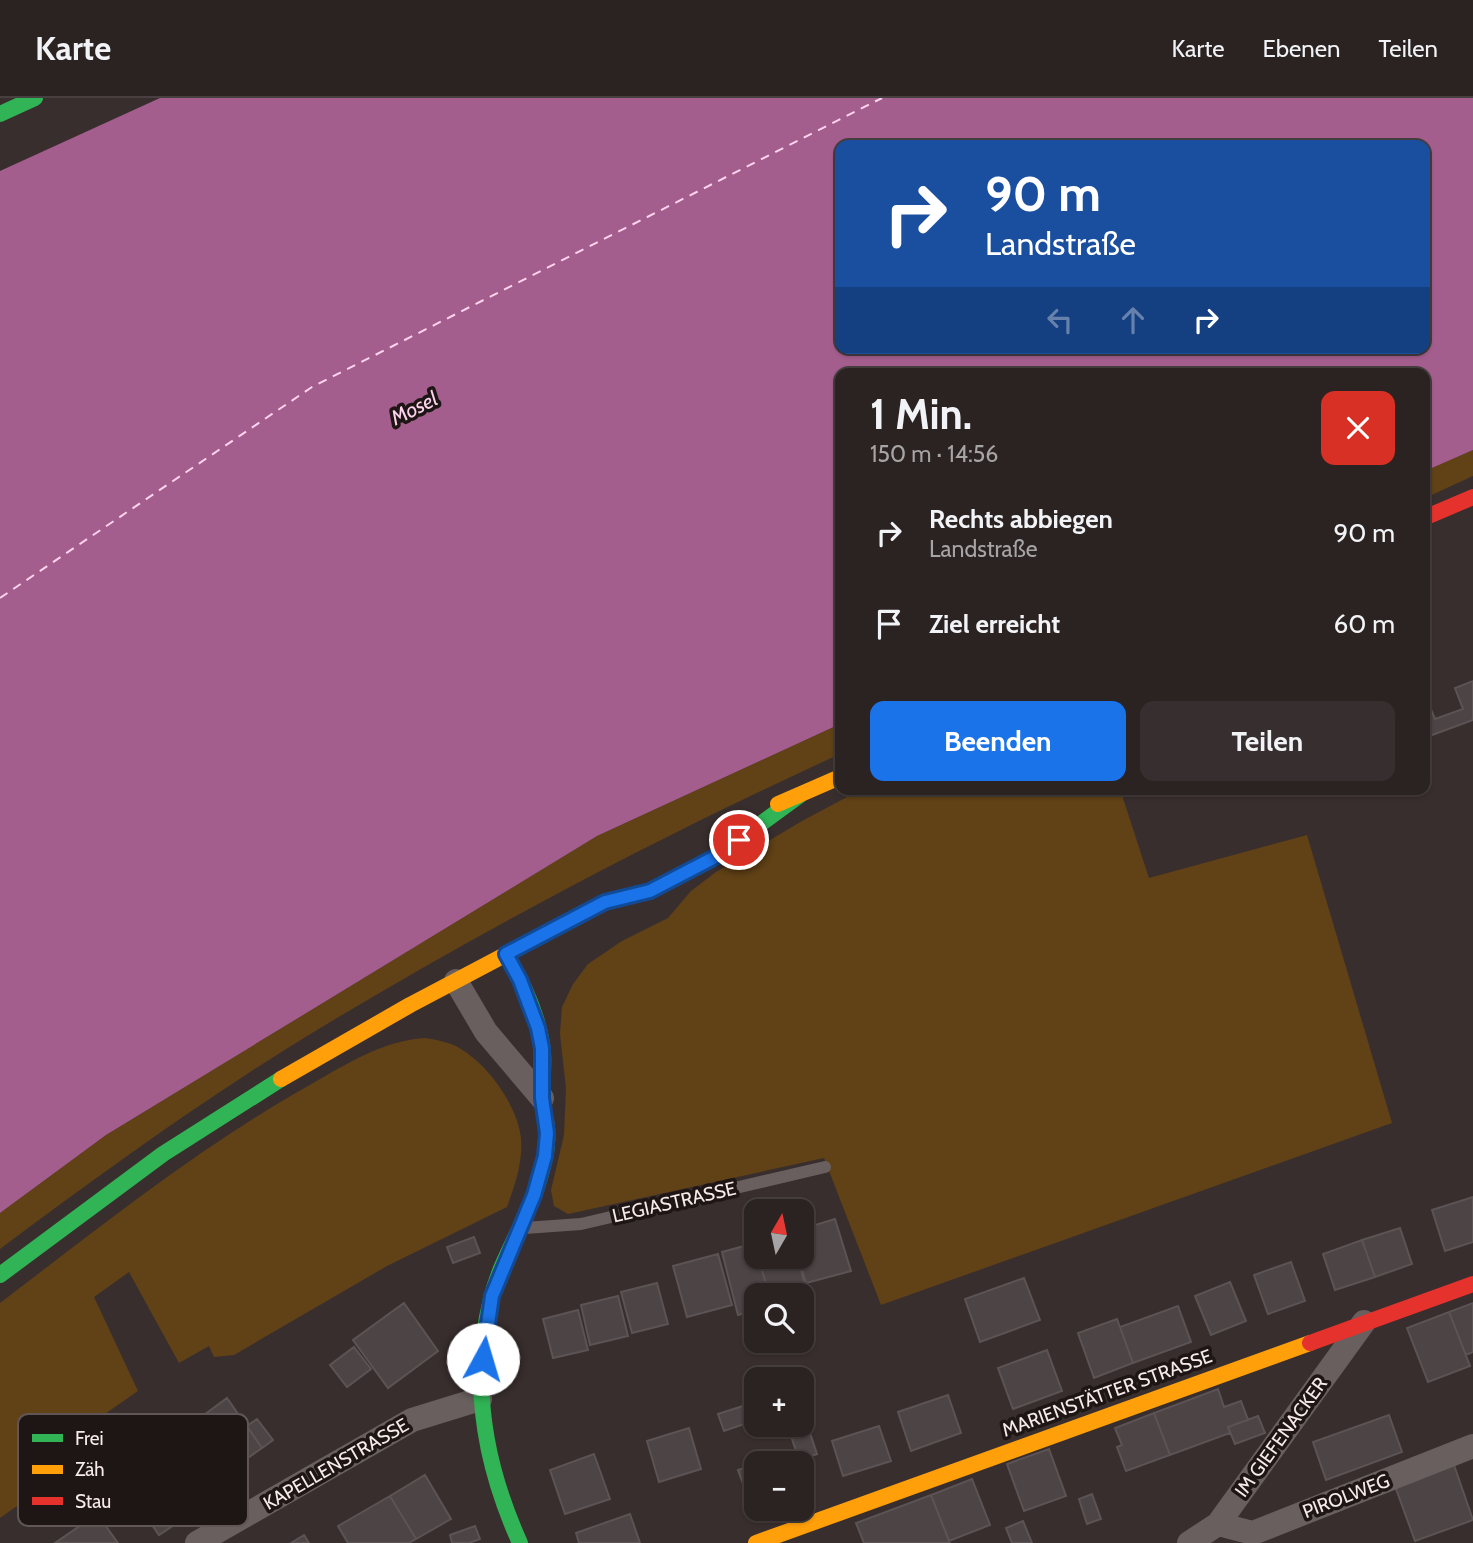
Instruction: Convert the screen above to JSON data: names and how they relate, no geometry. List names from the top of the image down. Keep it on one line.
{"streets":{"street":["MARIENSTÄTTER STRASSE","IM GIEFENACKER","KAPELLENSTRASSE","PIROLWEG"],"lane":["LEGIASTRASSE"]},"crossings":[["MARIENSTÄTTER STRASSE","IM GIEFENACKER"],["IM GIEFENACKER","PIROLWEG"]],"water":["Mosel"],"legend":["Frei","Zäh","Stau"],"north":"top","page":{"header":"Karte","nav":["Karte","Ebenen","Teilen"],"turn":["90 m","Landstraße"],"heading":["1 Min.","150 m · 14:56"],"list":[{"name":"Rechts abbiegen","note":"Landstraße","value":"90 m"},{"name":"Ziel erreicht","value":"60 m"}],"buttons":["Beenden","Teilen"],"map_buttons":["+","−"]}}
